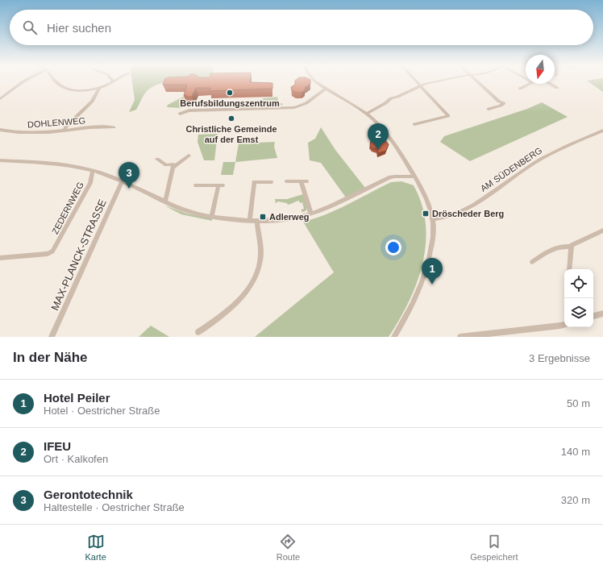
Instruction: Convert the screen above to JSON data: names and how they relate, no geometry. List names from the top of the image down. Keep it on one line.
{"streets":{"street":["DOHLENWEG","AM SÜDENBERG","ZEDERNWEG","MAX-PLANCK-STRASSE"]},"places":{"other":["Berufsbildungszentrum","Christliche Gemeinde auf der Emst"],"transit":["Dröscheder Berg","Adlerweg"]},"north":"bottom","page":{"search":"Hier suchen","pins":["2","3","1"],"heading":["In der Nähe","3 Ergebnisse"],"list":[{"mark":"1","name":"Hotel Peiler","note":"Hotel · Oestricher Straße","value":"50 m"},{"mark":"2","name":"IFEU","note":"Ort · Kalkofen","value":"140 m"},{"mark":"3","name":"Gerontotechnik","note":"Haltestelle · Oestricher Straße","value":"320 m"}],"nav":["Karte","Route","Gespeichert"]}}
